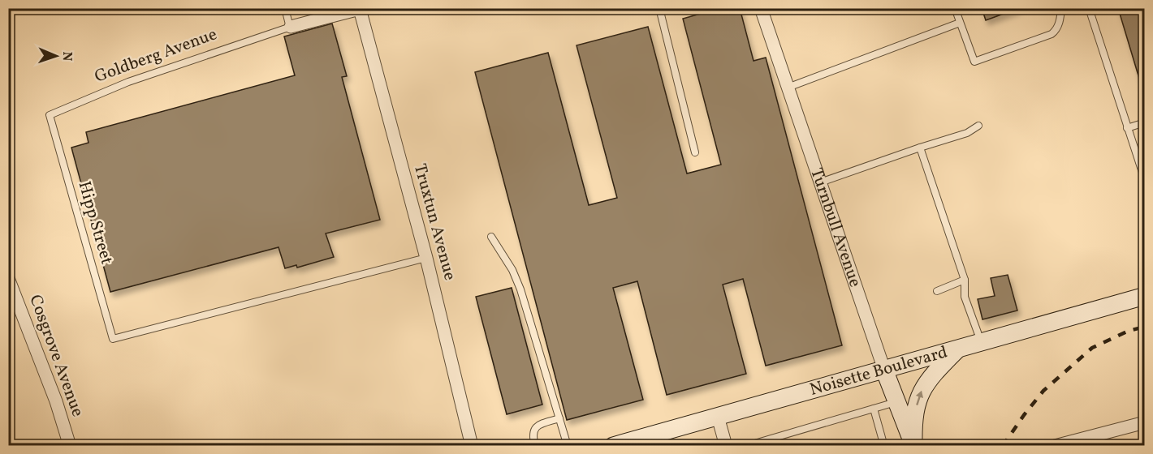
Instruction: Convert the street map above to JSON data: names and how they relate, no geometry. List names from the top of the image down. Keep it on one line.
{"streets":{"street":["Goldberg Avenue","Truxtun Avenue","Turnbull Avenue","Cosgrove Avenue","Noisette Boulevard"],"lane":["Hipp Street"]},"crossings":[["Goldberg Avenue","Truxtun Avenue"],["Goldberg Avenue","Hipp Street"],["Truxtun Avenue","Hipp Street"],["Turnbull Avenue","Noisette Boulevard"]],"north":"right"}
